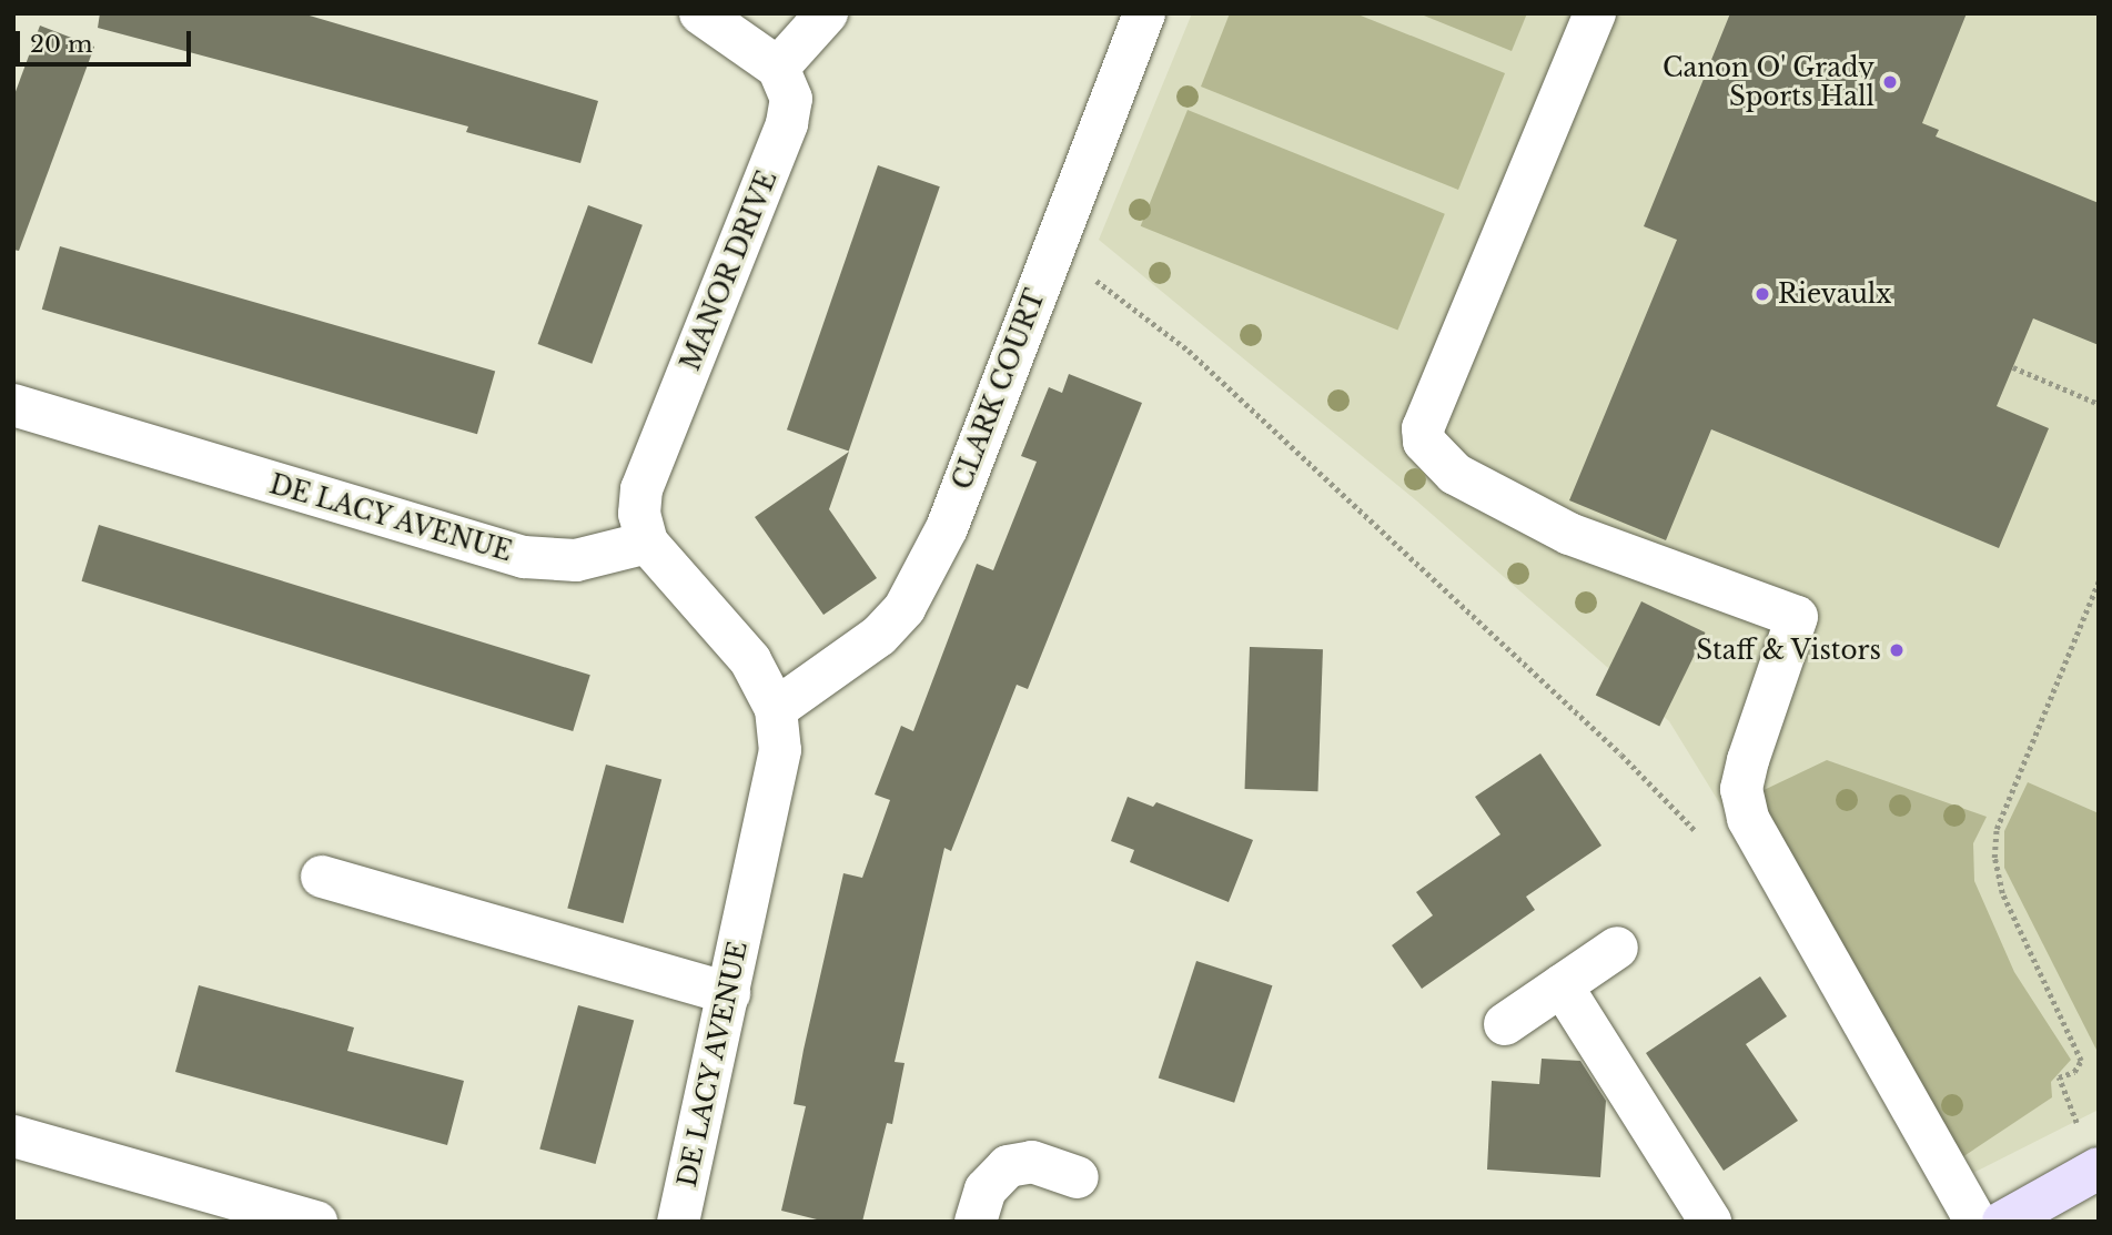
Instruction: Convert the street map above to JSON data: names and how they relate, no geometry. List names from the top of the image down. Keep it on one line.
{"streets":{"street":["MANOR DRIVE","CLARK COURT","DE LACY AVENUE"]},"crossings":[["MANOR DRIVE","DE LACY AVENUE"],["CLARK COURT","DE LACY AVENUE"]],"places":["Canon O' Grady Sports Hall","Rievaulx","Staff & Vistors"],"scale_bar":"20 m"}
